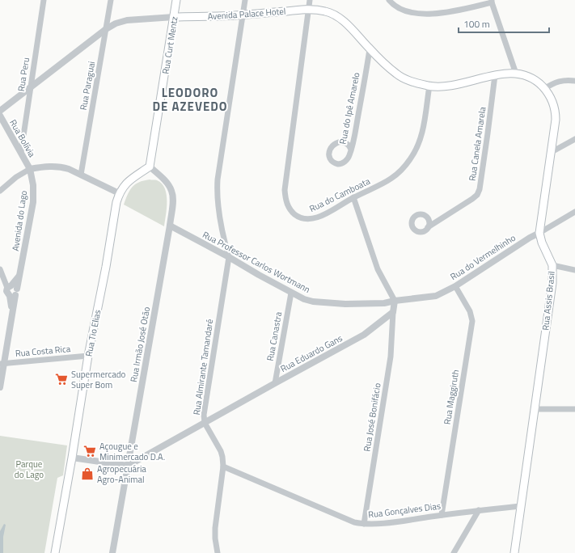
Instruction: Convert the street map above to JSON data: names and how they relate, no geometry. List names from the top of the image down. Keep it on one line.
{"streets":{"main road":["Avenida Palace Hotel","Rua Curt Mentz","Rua Assis Brasil","Rua Tio Elias"],"street":["Rua Peru","Rua Paraguai","Rua do Ipê Amarelo","Rua Bolívia","Rua Canela Amarela","Rua do Camboata","Avenida do Lago","Rua do Vermelhinho","Rua Professor Carlos Wortmann","Rua Canastra","Rua Irmão José Otão","Rua Costa Rica","Rua Eduardo Gans","Rua Almirante Tamandaré","Rua Maggiruth","Rua José Bonifácio","Rua Gonçalves Dias"]},"crossings":[["Avenida Palace Hotel","Rua Curt Mentz"],["Avenida Palace Hotel","Rua Peru"],["Avenida Palace Hotel","Rua Paraguai"],["Avenida Palace Hotel","Rua do Ipê Amarelo"],["Avenida Palace Hotel","Rua Canela Amarela"],["Avenida Palace Hotel","Rua do Camboata"],["Avenida Palace Hotel","Rua Assis Brasil"],["Rua Curt Mentz","Rua Tio Elias"],["Rua Curt Mentz","Rua Irmão José Otão"],["Rua Peru","Rua Bolívia"],["Rua Bolívia","Avenida do Lago"],["Rua Canela Amarela","Rua Assis Brasil"],["Avenida do Lago","Rua Costa Rica"],["Rua do Vermelhinho","Rua Professor Carlos Wortmann"],["Rua do Vermelhinho","Rua Assis Brasil"],["Rua do Vermelhinho","Rua Maggiruth"],["Rua Professor Carlos Wortmann","Rua Canastra"],["Rua Professor Carlos Wortmann","Rua Irmão José Otão"],["Rua Professor Carlos Wortmann","Rua Almirante Tamandaré"],["Rua Assis Brasil","Rua Gonçalves Dias"],["Rua Tio Elias","Rua Irmão José Otão"],["Rua Tio Elias","Rua Costa Rica"],["Rua Canastra","Rua Eduardo Gans"],["Rua Irmão José Otão","Rua Eduardo Gans"],["Rua Eduardo Gans","Rua Almirante Tamandaré"],["Rua Eduardo Gans","Rua José Bonifácio"],["Rua Almirante Tamandaré","Rua Gonçalves Dias"],["Rua Maggiruth","Rua Gonçalves Dias"],["Rua José Bonifácio","Rua Gonçalves Dias"]],"districts":["LEODORO DE AZEVEDO"],"parks":["Parque do Lago"],"places":{"supermarket":["Supermercado Super Bom","Açougue e Minimercado D.A."],"shop":["Agropecuária Agro-Animal"]},"scale_bar":"100 m"}
